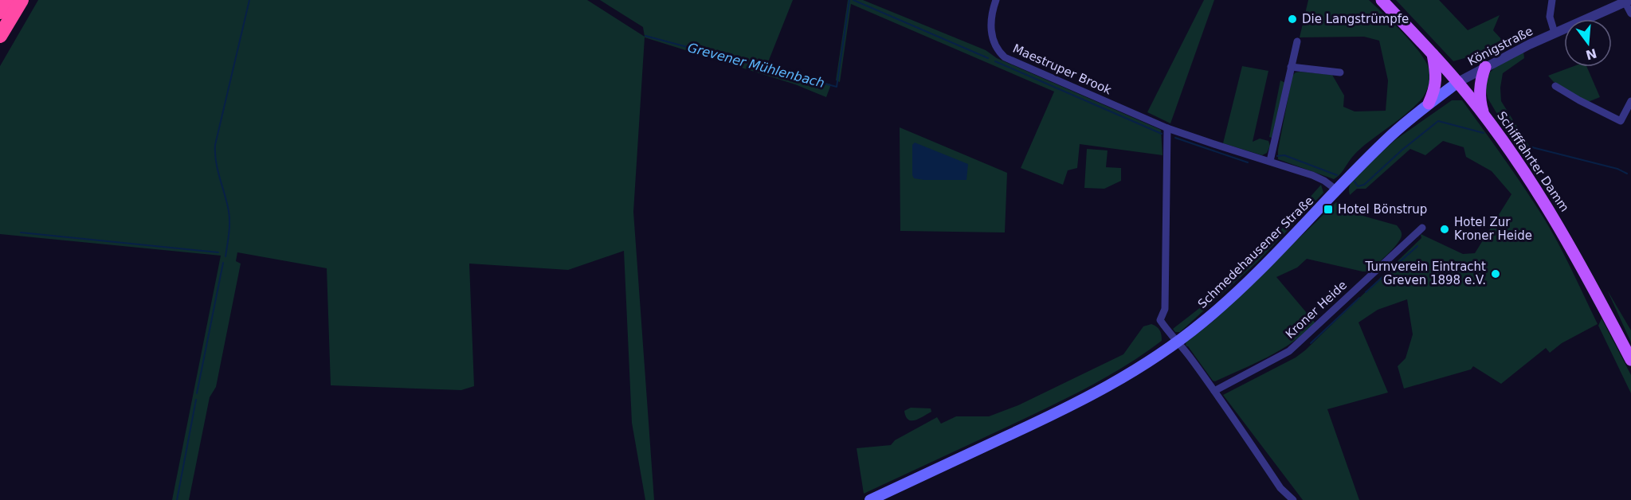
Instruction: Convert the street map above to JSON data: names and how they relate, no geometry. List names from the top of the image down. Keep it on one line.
{"streets":{"main road":["Schifffahrter Damm","Schmedehausener Straße"],"street":["Königstraße","Maestruper Brook","Kroner Heide"]},"crossings":[["Königstraße","Schifffahrter Damm"],["Königstraße","Schmedehausener Straße"],["Maestruper Brook","Schmedehausener Straße"],["Schifffahrter Damm","Schmedehausener Straße"]],"water":["Grevener Mühlenbach"],"places":{"other":["Die Langstrümpfe","Hotel Zur Kroner Heide","Turnverein Eintracht Greven 1898 e.V."],"transit":["Hotel Bönstrup"]},"north":"bottom"}
